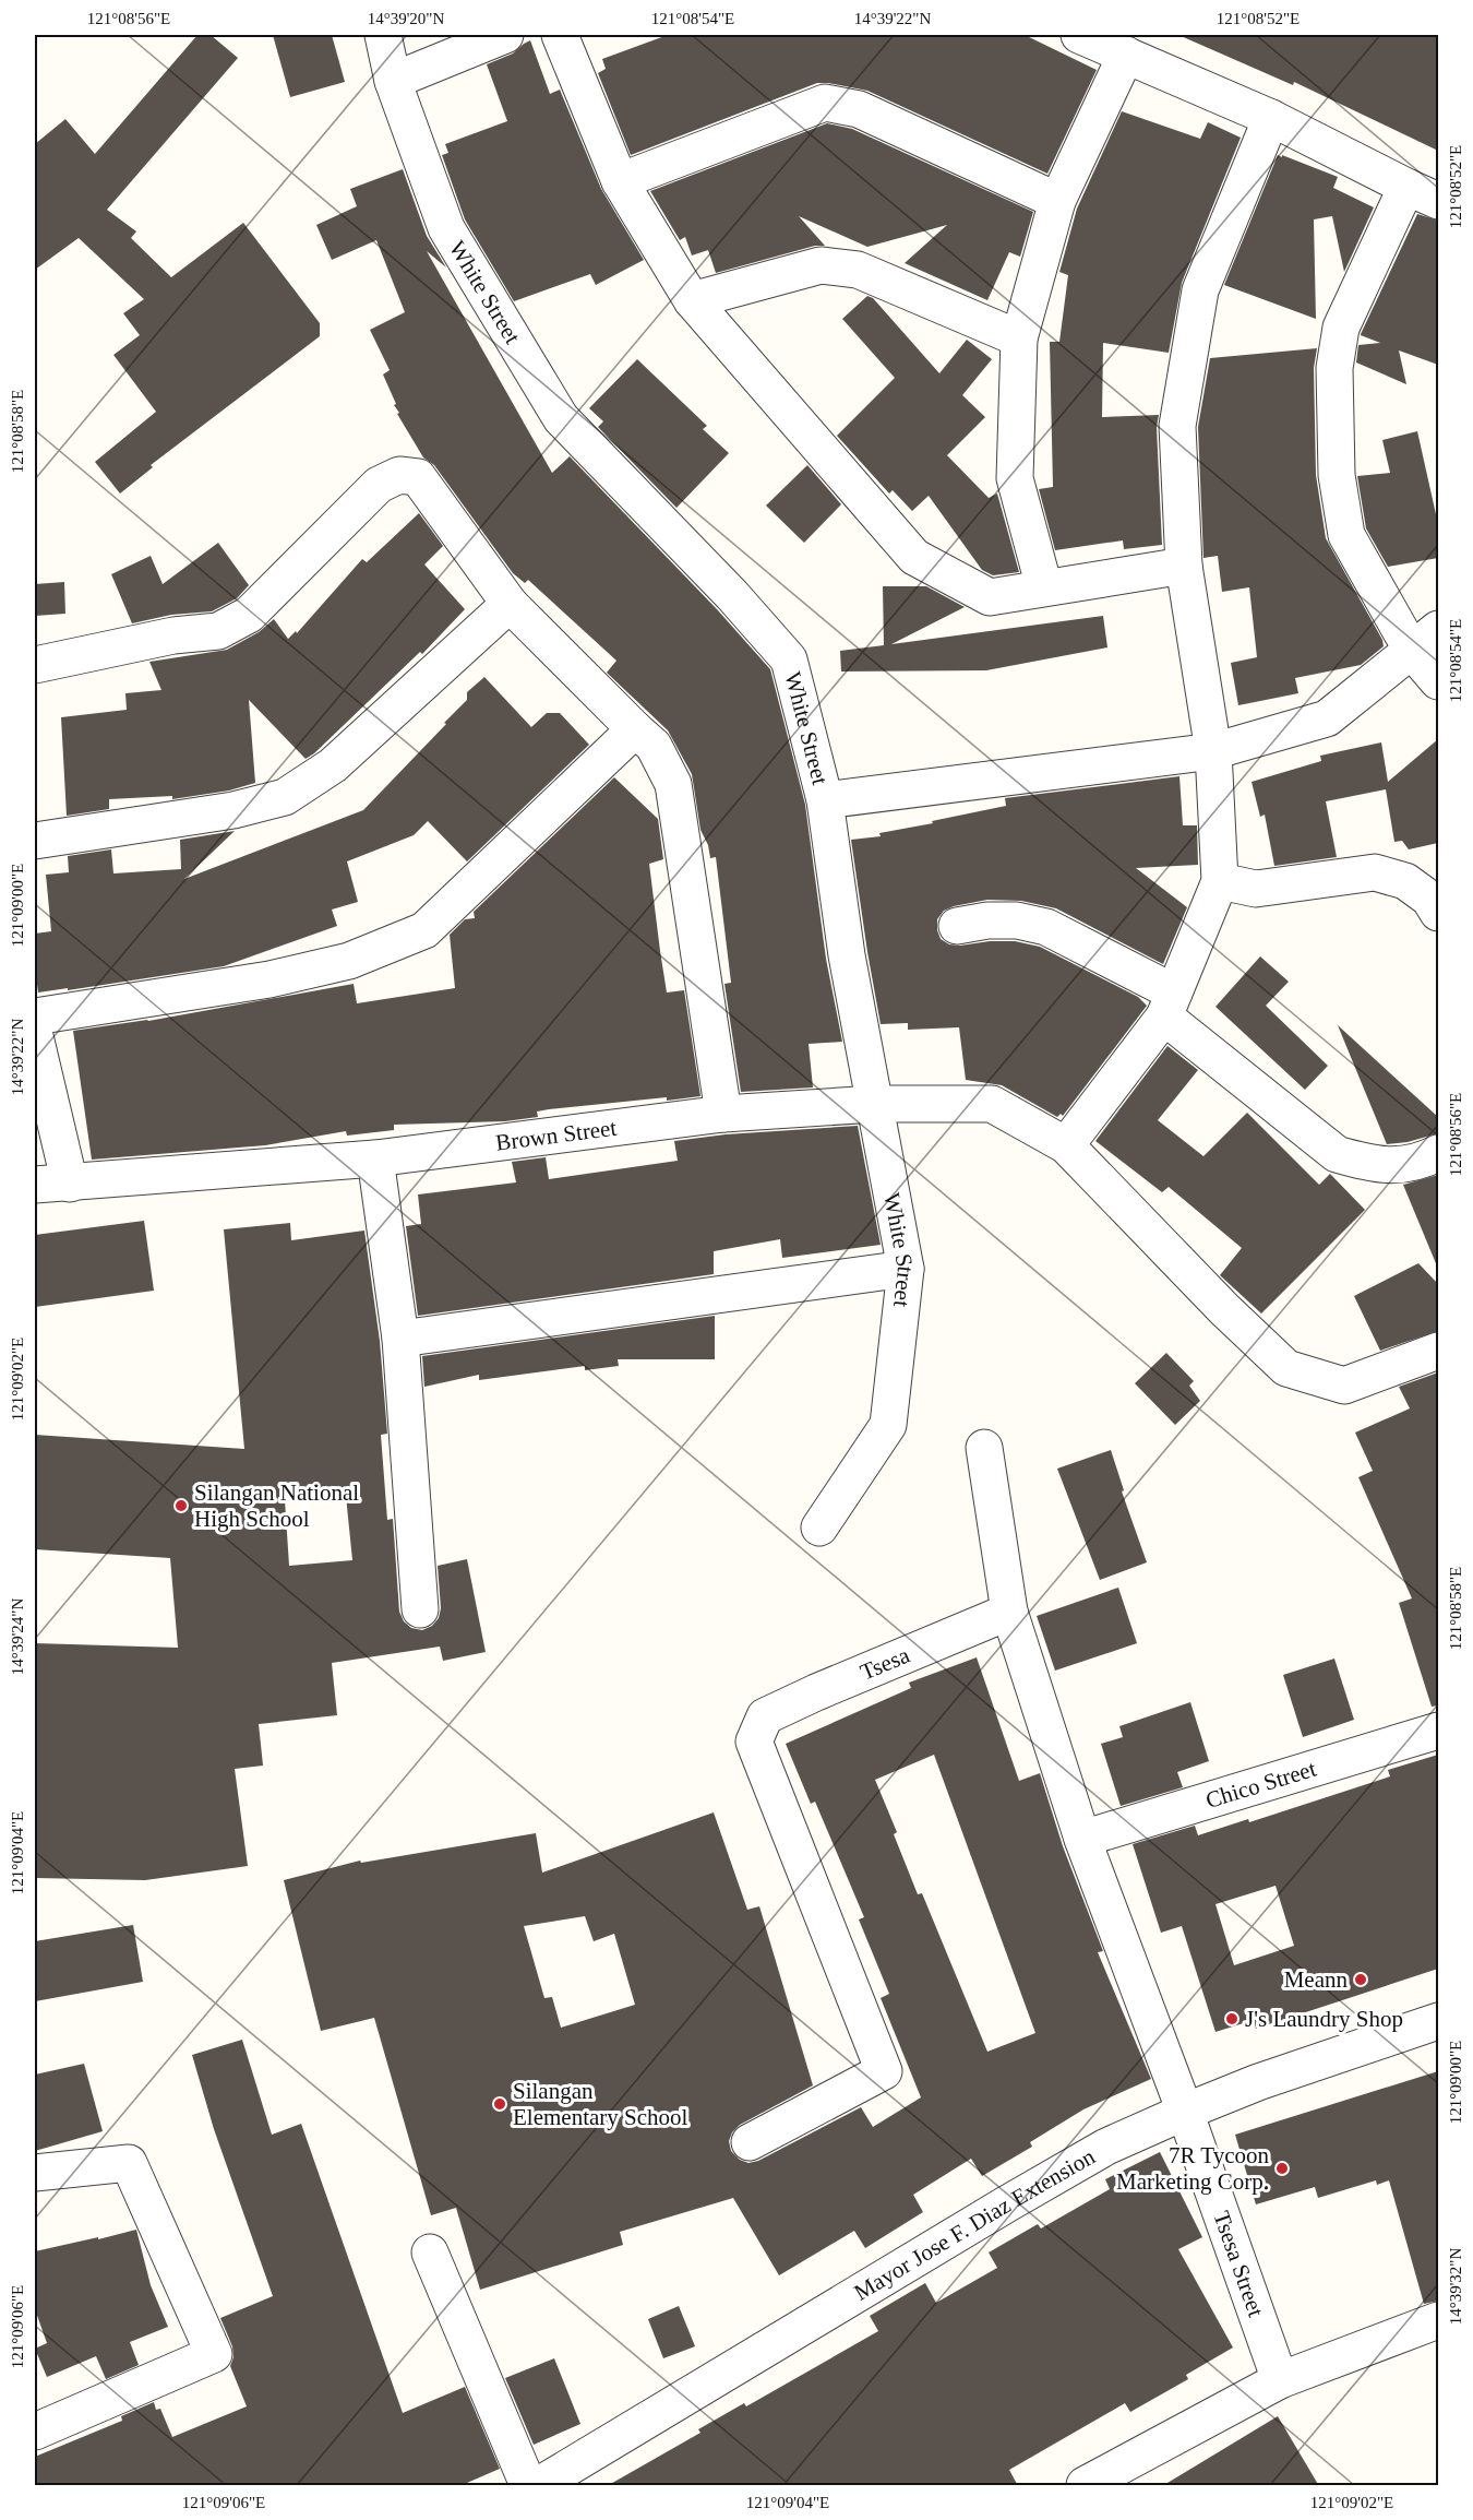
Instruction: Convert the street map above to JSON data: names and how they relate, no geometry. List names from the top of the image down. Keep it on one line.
{"streets":{"street":["White Street","Brown Street","Tsesa","Chico Street","Mayor Jose F. Diaz Extension","Tsesa Street"]},"crossings":[["White Street","Brown Street"],["Mayor Jose F. Diaz Extension","Tsesa Street"]],"places":["Silangan National High School","Meann","J's Laundry Shop","Silangan Elementary School","7R Tycoon Marketing Corp."],"coordinates":["121°08'56\"E","14°39'20\"N","121°08'54\"E","14°39'22\"N","121°08'52\"E","121°08'58\"E","121°09'00\"E","121°09'02\"E","14°39'24\"N","121°09'04\"E","14°39'32\"N","121°09'06\"E"]}
